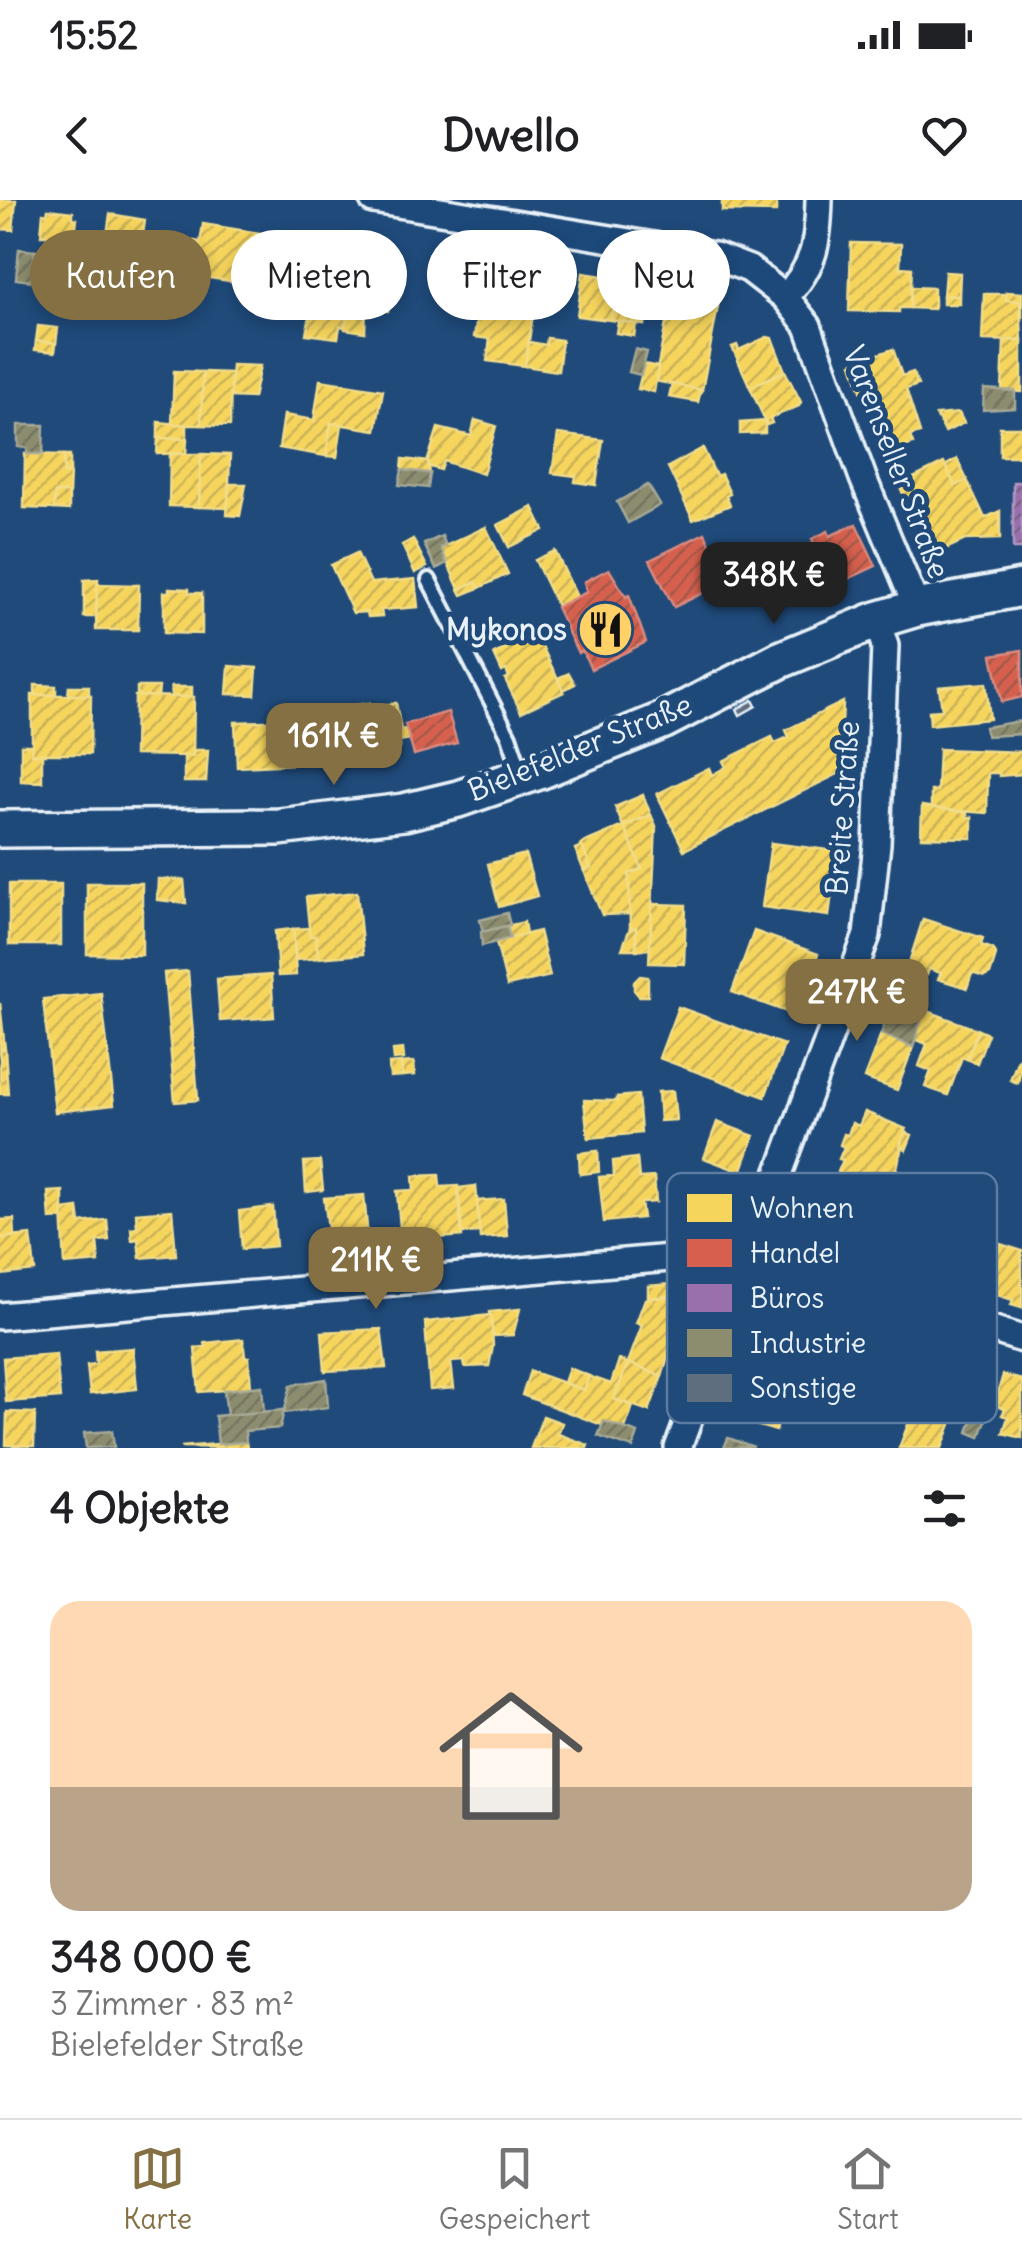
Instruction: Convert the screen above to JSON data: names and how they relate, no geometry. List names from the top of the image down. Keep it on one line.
{"streets":{"street":["Varenseller Straße","Bielefelder Straße","Breite Straße"]},"crossings":[["Varenseller Straße","Bielefelder Straße"],["Bielefelder Straße","Breite Straße"]],"places":{"restaurant":["Mykonos"]},"legend":["Wohnen","Handel","Büros","Industrie","Sonstige"],"page":{"status":"15:52","header":"Dwello","chip":["Kaufen","Mieten","Filter","Neu"],"price":["348K €","161K €","247K €","211K €"],"heading":"4 Objekte","list":[{"name":"348 000 €","note":"3 Zimmer · 83 m² · Bielefelder Straße"}],"tabs":["Karte","Gespeichert","Start"]}}
